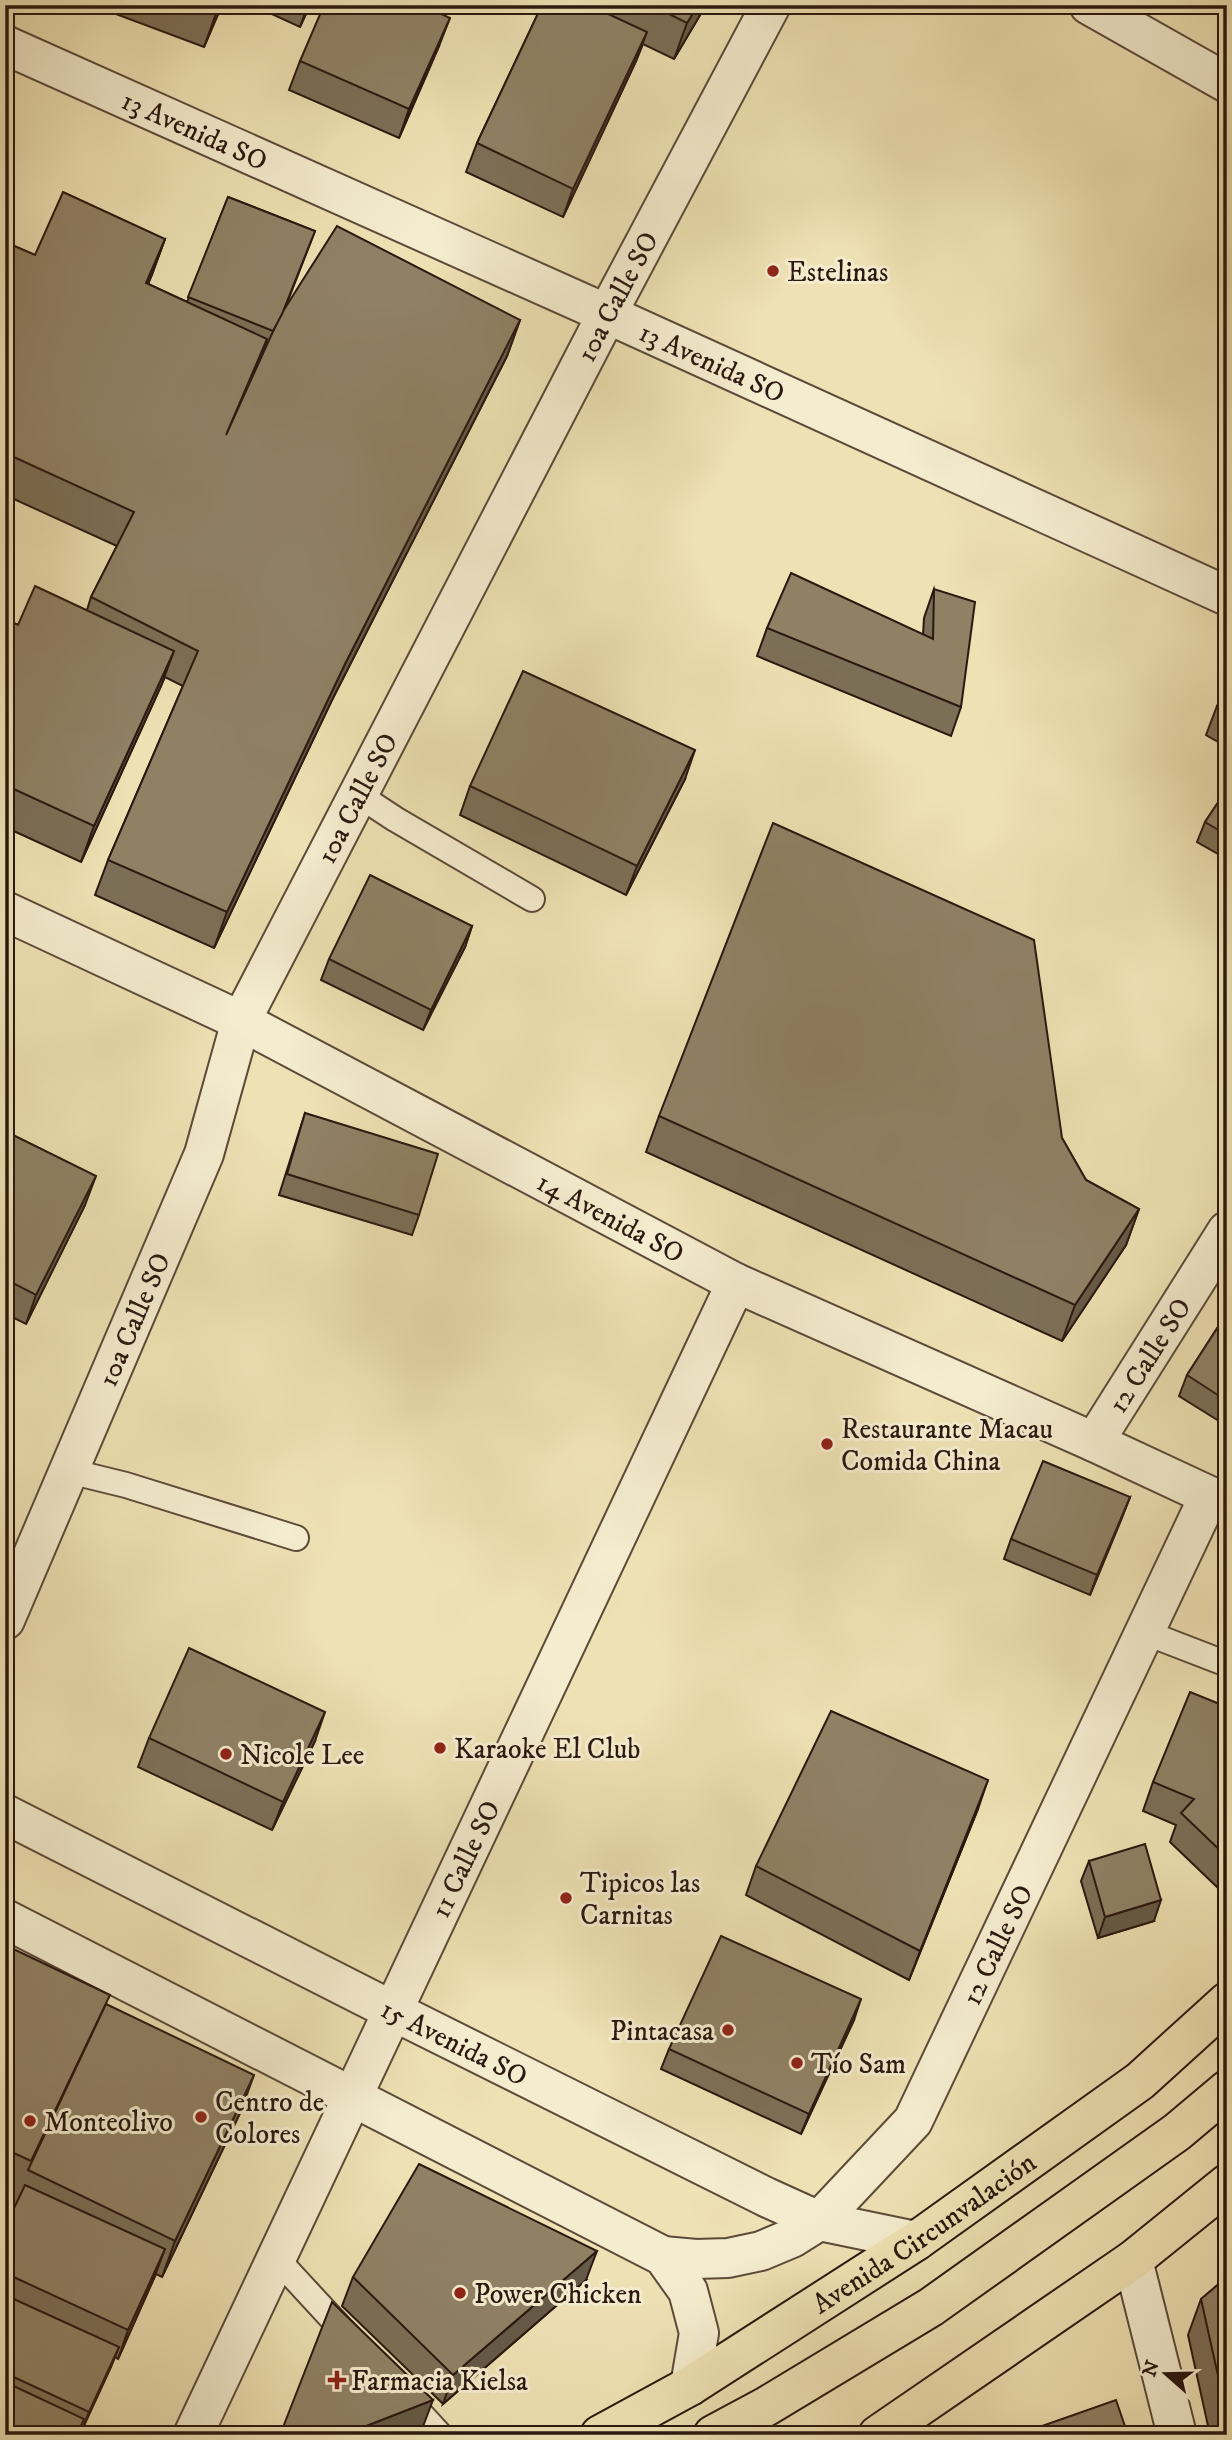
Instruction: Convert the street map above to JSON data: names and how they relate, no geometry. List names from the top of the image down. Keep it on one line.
{"streets":{"highway":["Avenida Circunvalación"],"street":["13 Avenida SO","10a Calle SO","14 Avenida SO","12 Calle SO","11 Calle SO","15 Avenida SO"]},"crossings":[["13 Avenida SO","10a Calle SO"],["10a Calle SO","14 Avenida SO"],["14 Avenida SO","12 Calle SO"],["14 Avenida SO","11 Calle SO"],["12 Calle SO","15 Avenida SO"],["11 Calle SO","15 Avenida SO"],["15 Avenida SO","Avenida Circunvalación"]],"places":{"other":["Estelinas","Restaurante Macau Comida China","Karaoke El Club","Nicole Lee","Tipicos las Carnitas","Pintacasa","Tío Sam","Centro de Colores","Monteolivo","Power Chicken"],"health":["Farmacia Kielsa"]},"north":"left"}
